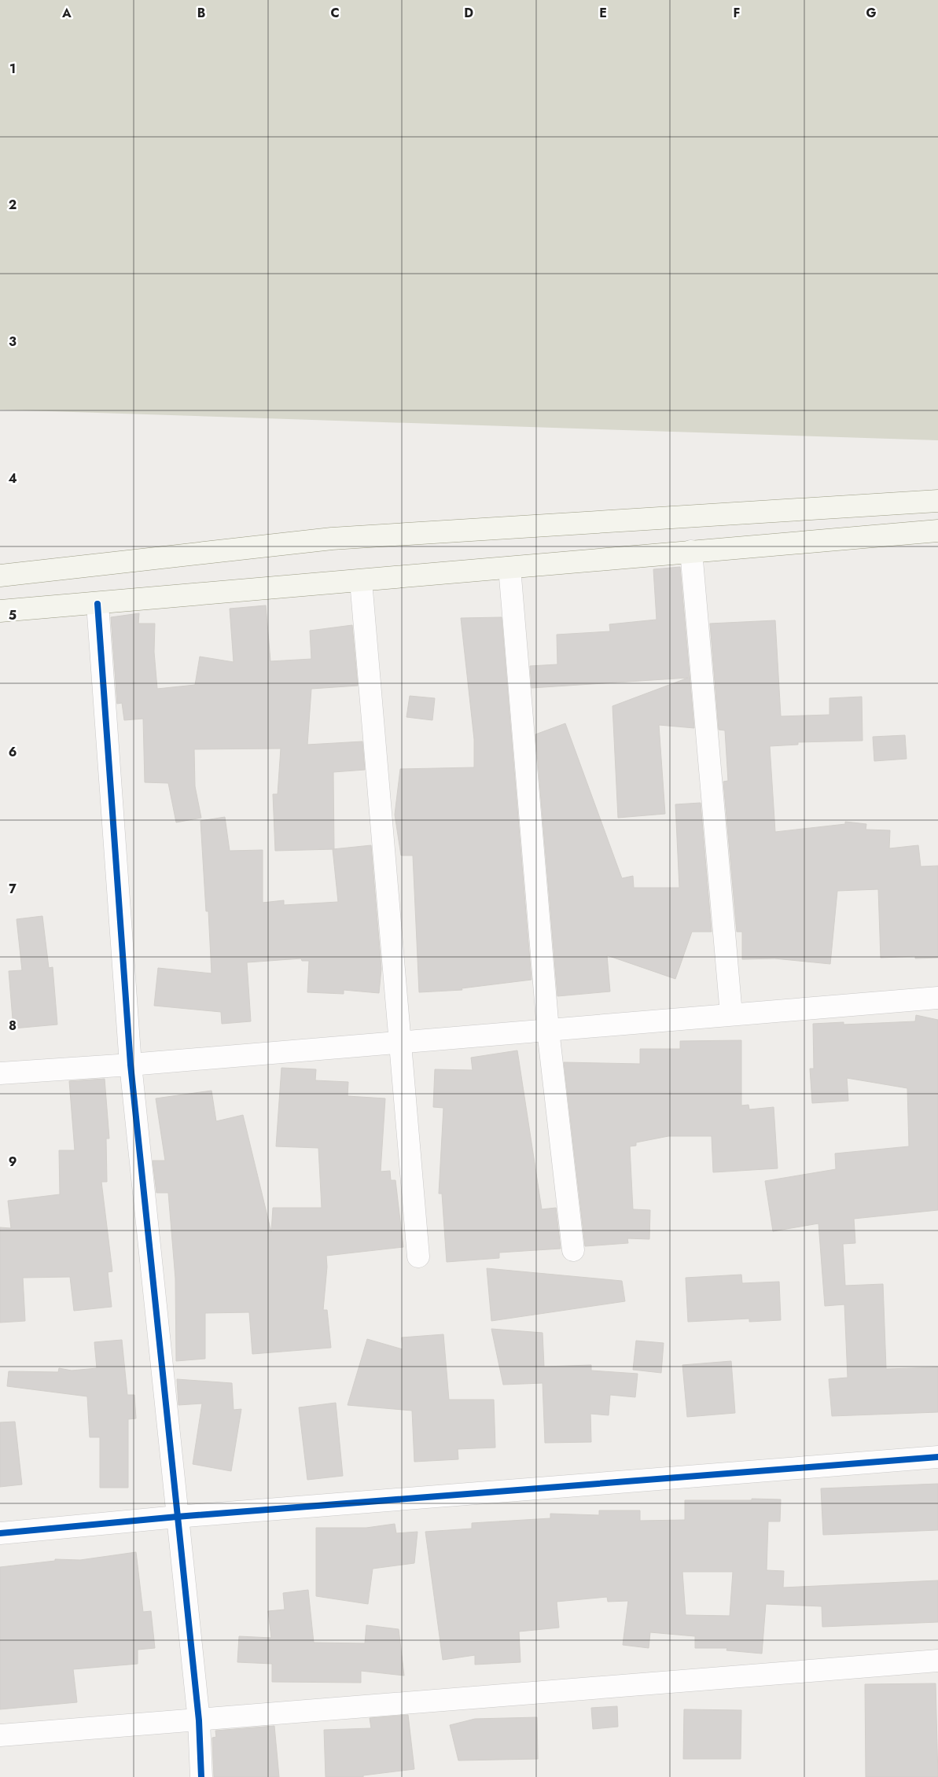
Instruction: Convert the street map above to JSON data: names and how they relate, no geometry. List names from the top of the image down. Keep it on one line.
{"grid":{"columns":["A","B","C","D","E","F","G"],"rows":["1","2","3","4","5","6","7","8","9"]}}
